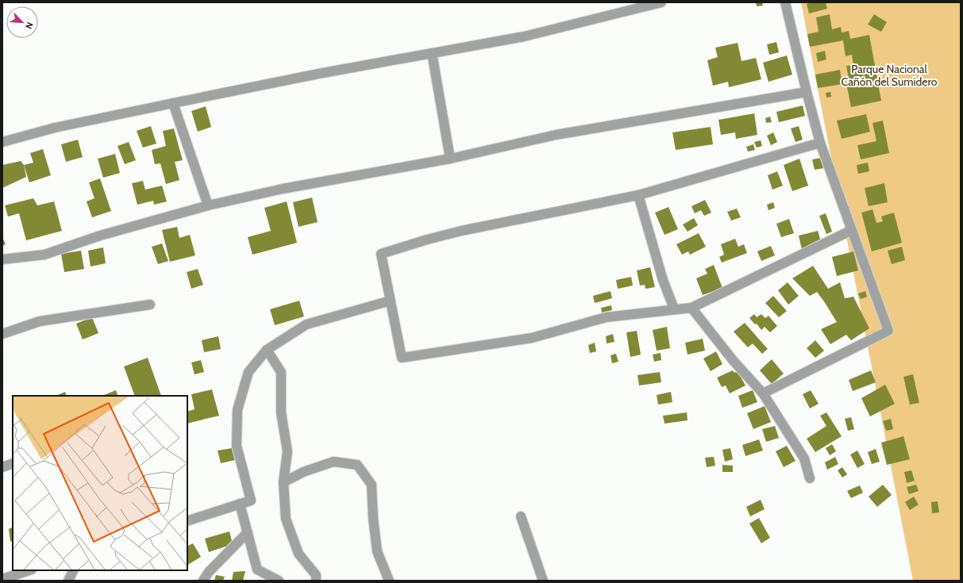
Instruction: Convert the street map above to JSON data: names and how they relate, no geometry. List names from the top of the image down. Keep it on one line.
{"parks":["Parque Nacional Cañón del Sumidero"],"north":"bottom right"}
